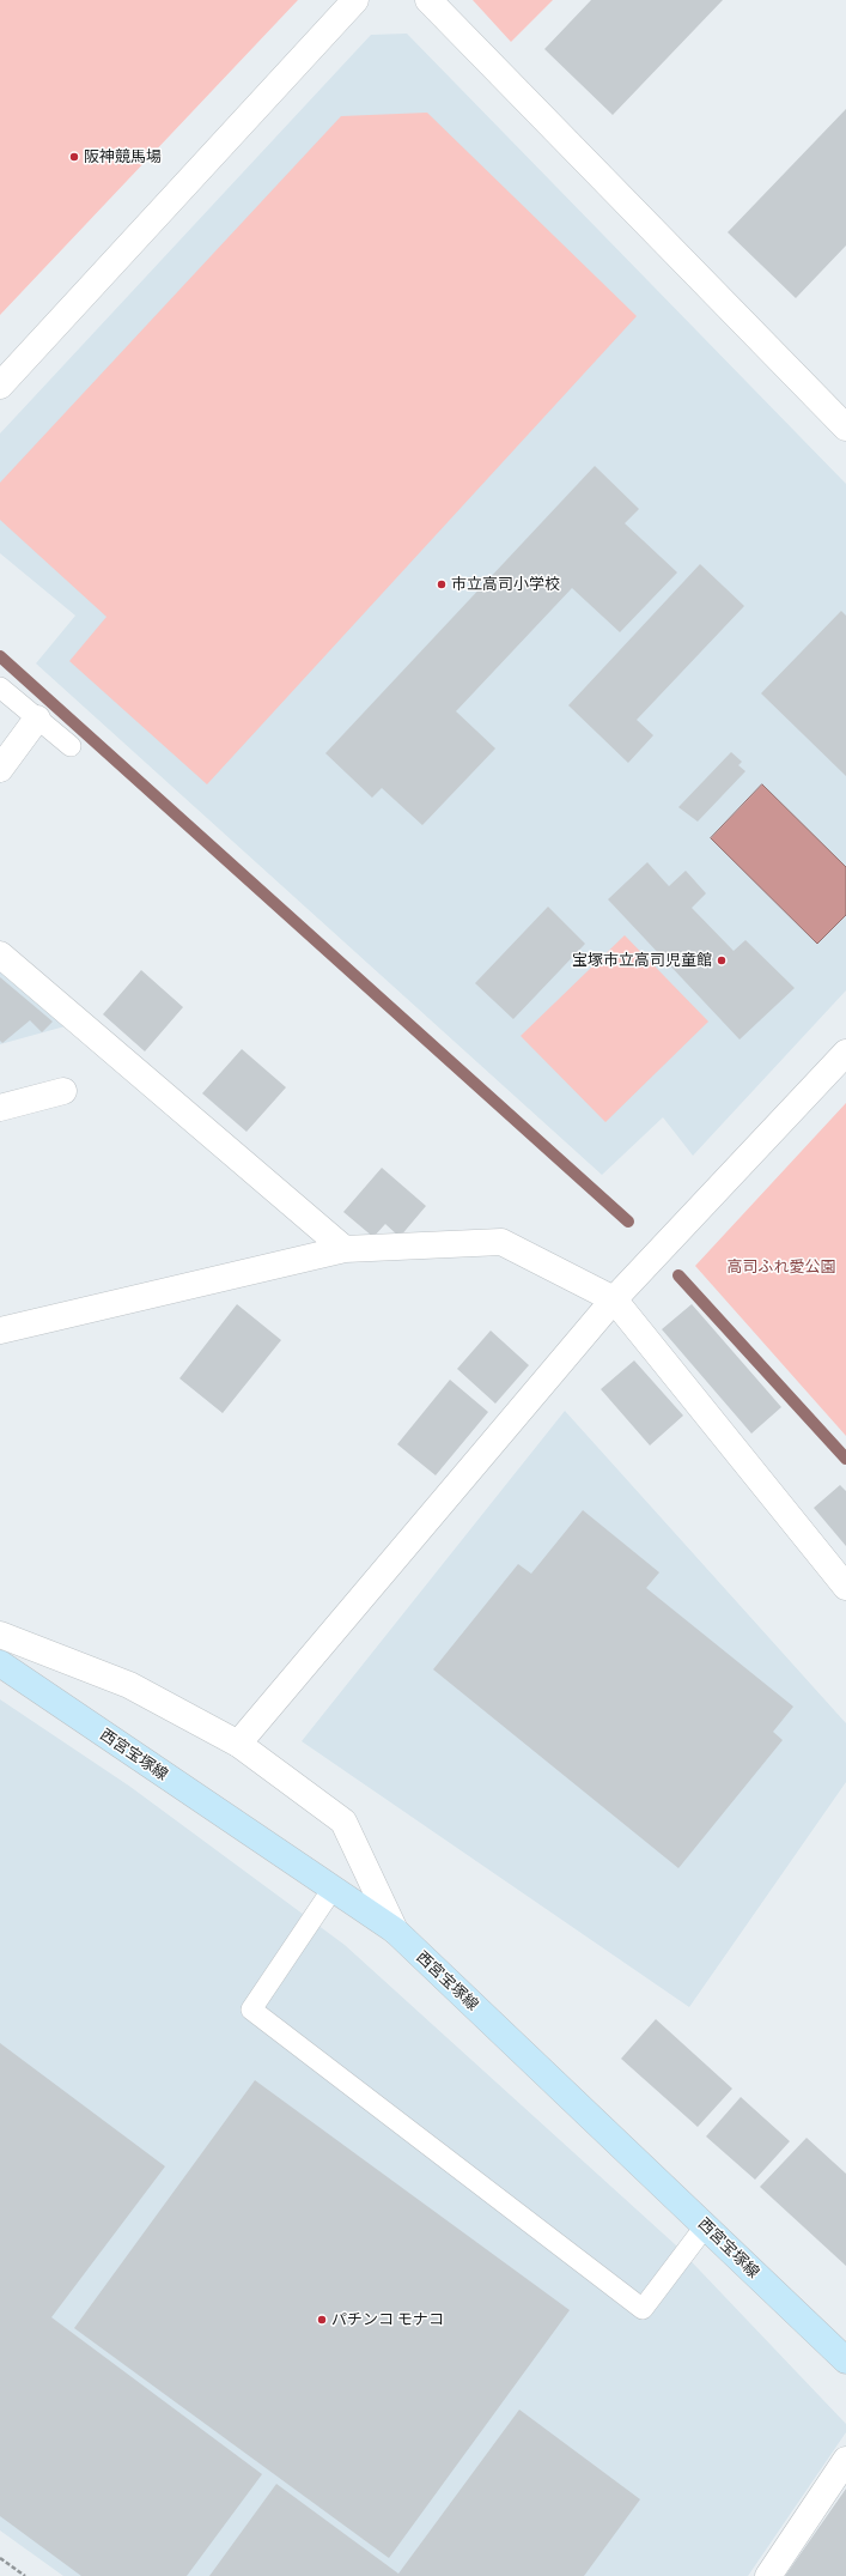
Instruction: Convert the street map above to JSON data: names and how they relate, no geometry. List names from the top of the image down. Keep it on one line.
{"streets":{"main road":["西宮宝塚線"]},"parks":["高司ふれ愛公園"],"places":["阪神競馬場","市立高司小学校","宝塚市立高司児童館","パチンコ モナコ"]}
